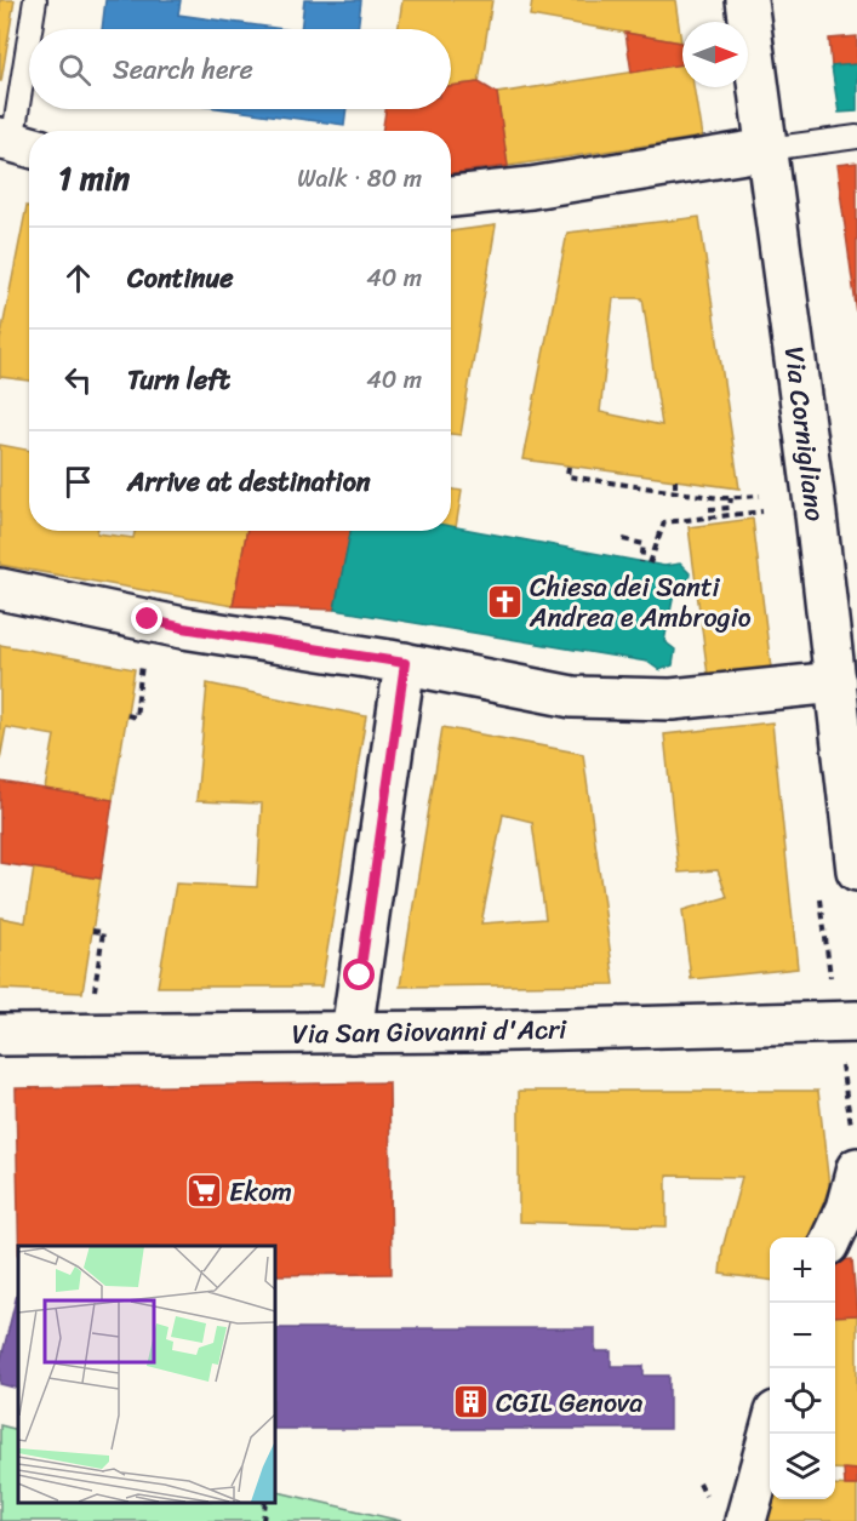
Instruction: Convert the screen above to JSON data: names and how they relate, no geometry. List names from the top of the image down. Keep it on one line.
{"streets":{"street":["Via Cornigliano","Via San Giovanni d'Acri"]},"places":{"church":["Chiesa dei Santi Andrea e Ambrogio"],"supermarket":["Ekom"],"building":["CGIL Genova"]},"north":"right","page":{"search":"Search here","heading":["1 min","Walk · 80 m"],"list":[["Continue","40 m"],["Turn left","40 m"],"Arrive at destination"],"map_buttons":["+","−"]}}
